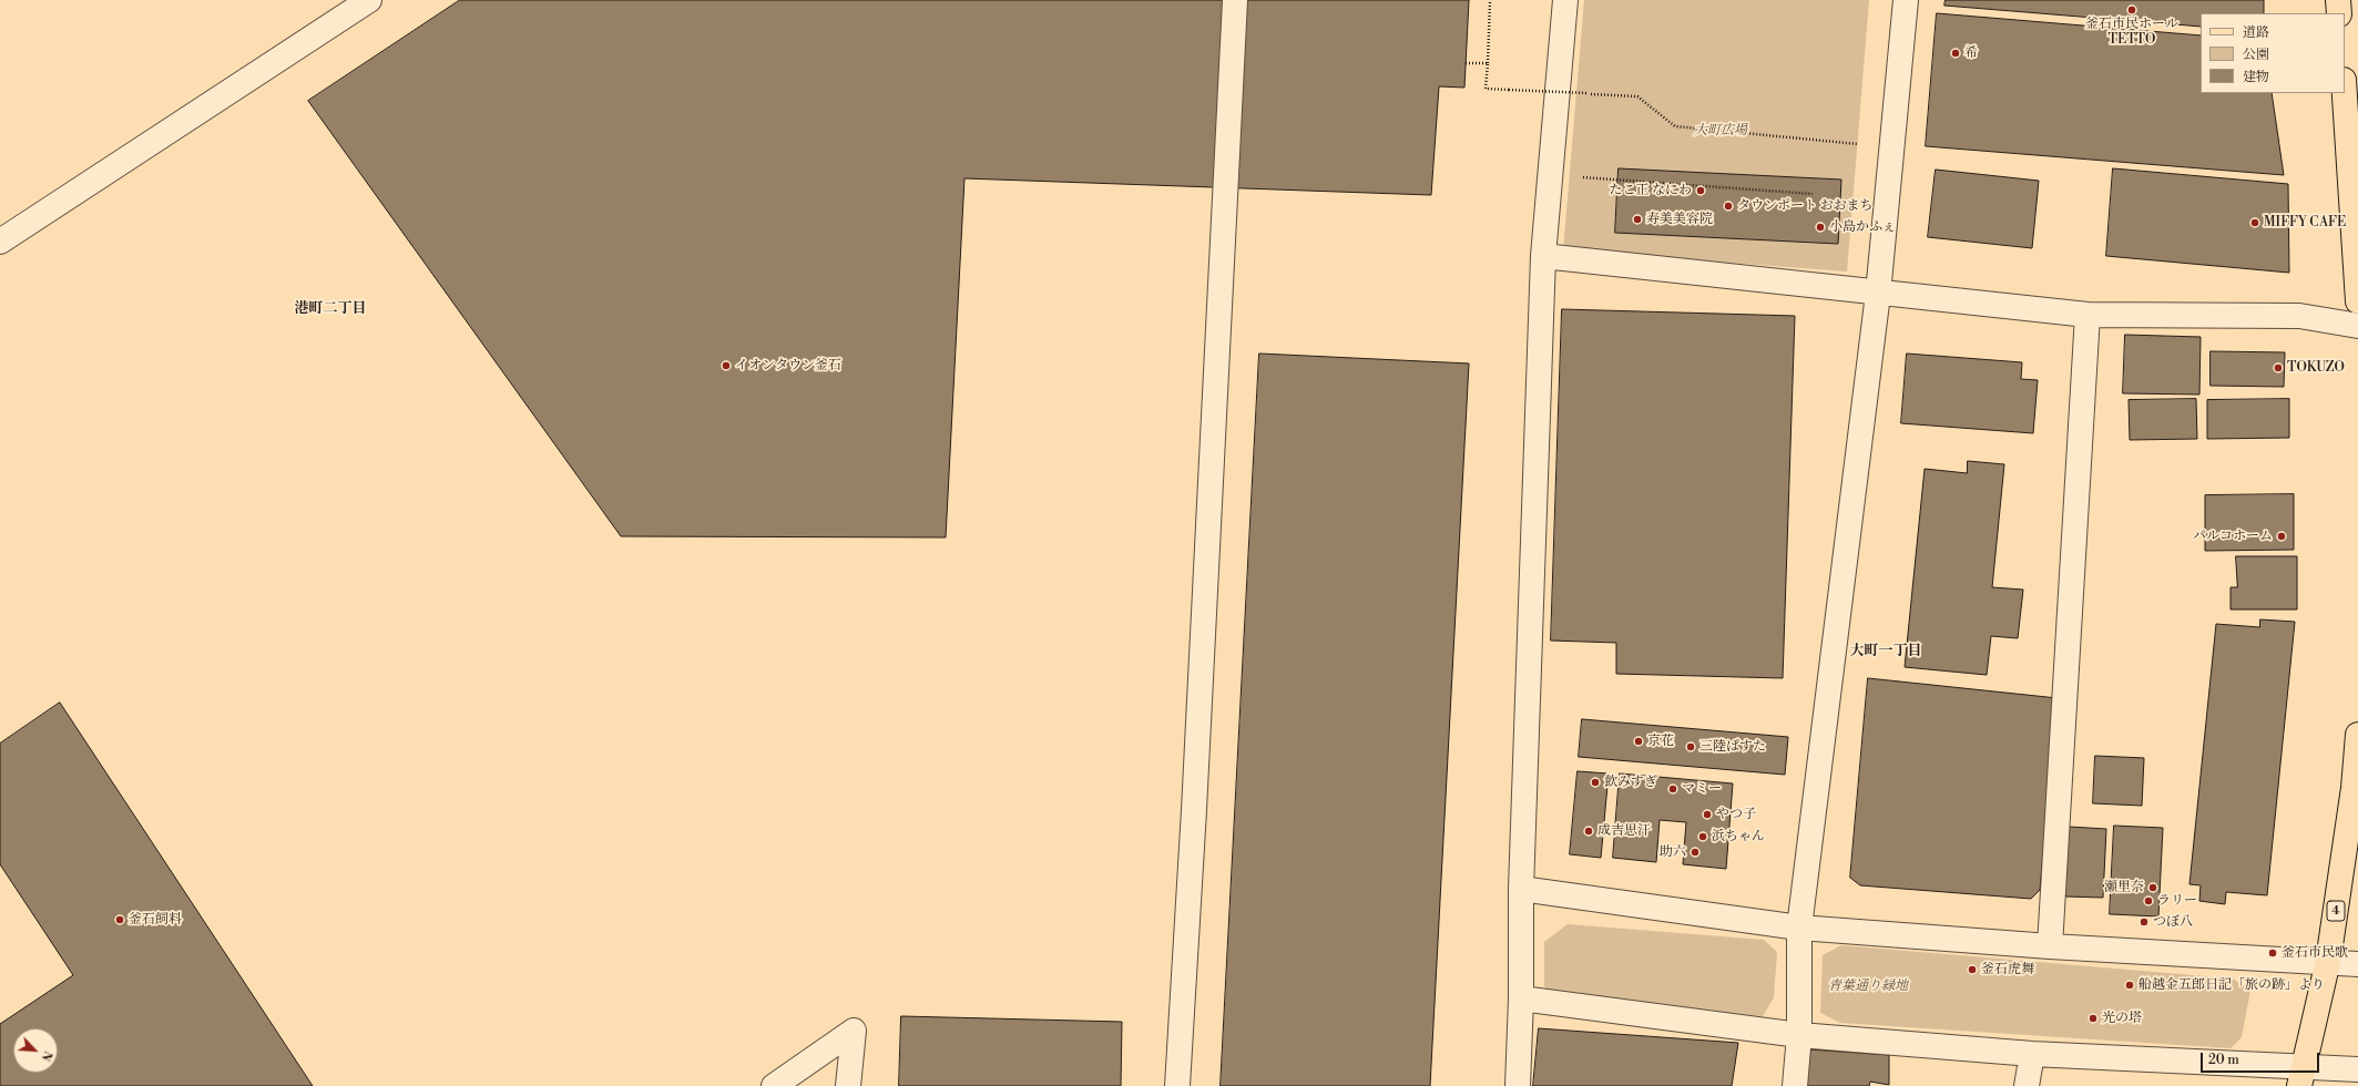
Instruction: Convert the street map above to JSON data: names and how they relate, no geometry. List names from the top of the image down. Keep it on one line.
{"streets":{"main road":["4"]},"districts":["港町二丁目","大町一丁目"],"parks":["大町広場","青葉通り緑地"],"places":["釜石市民ホール TETTO","希","たこ正 なにわ","タウンポート おおまち","寿美美容院","MIFFY CAFE","小島かふぇ","イオンタウン釜石","TOKUZO","パルコホーム","京花","三陸ぱすた","飲みすぎ","マミー","やつ子","成吉思汗","浜ちゃん","助六","瀬里奈","ラリー","釜石飼料","つぼ八","釜石市民歌","釜石虎舞","船越金五郎日記「旅の跡」より","光の塔"],"legend":["道路","公園","建物"],"scale_bar":"20 m","north":"bottom right"}
